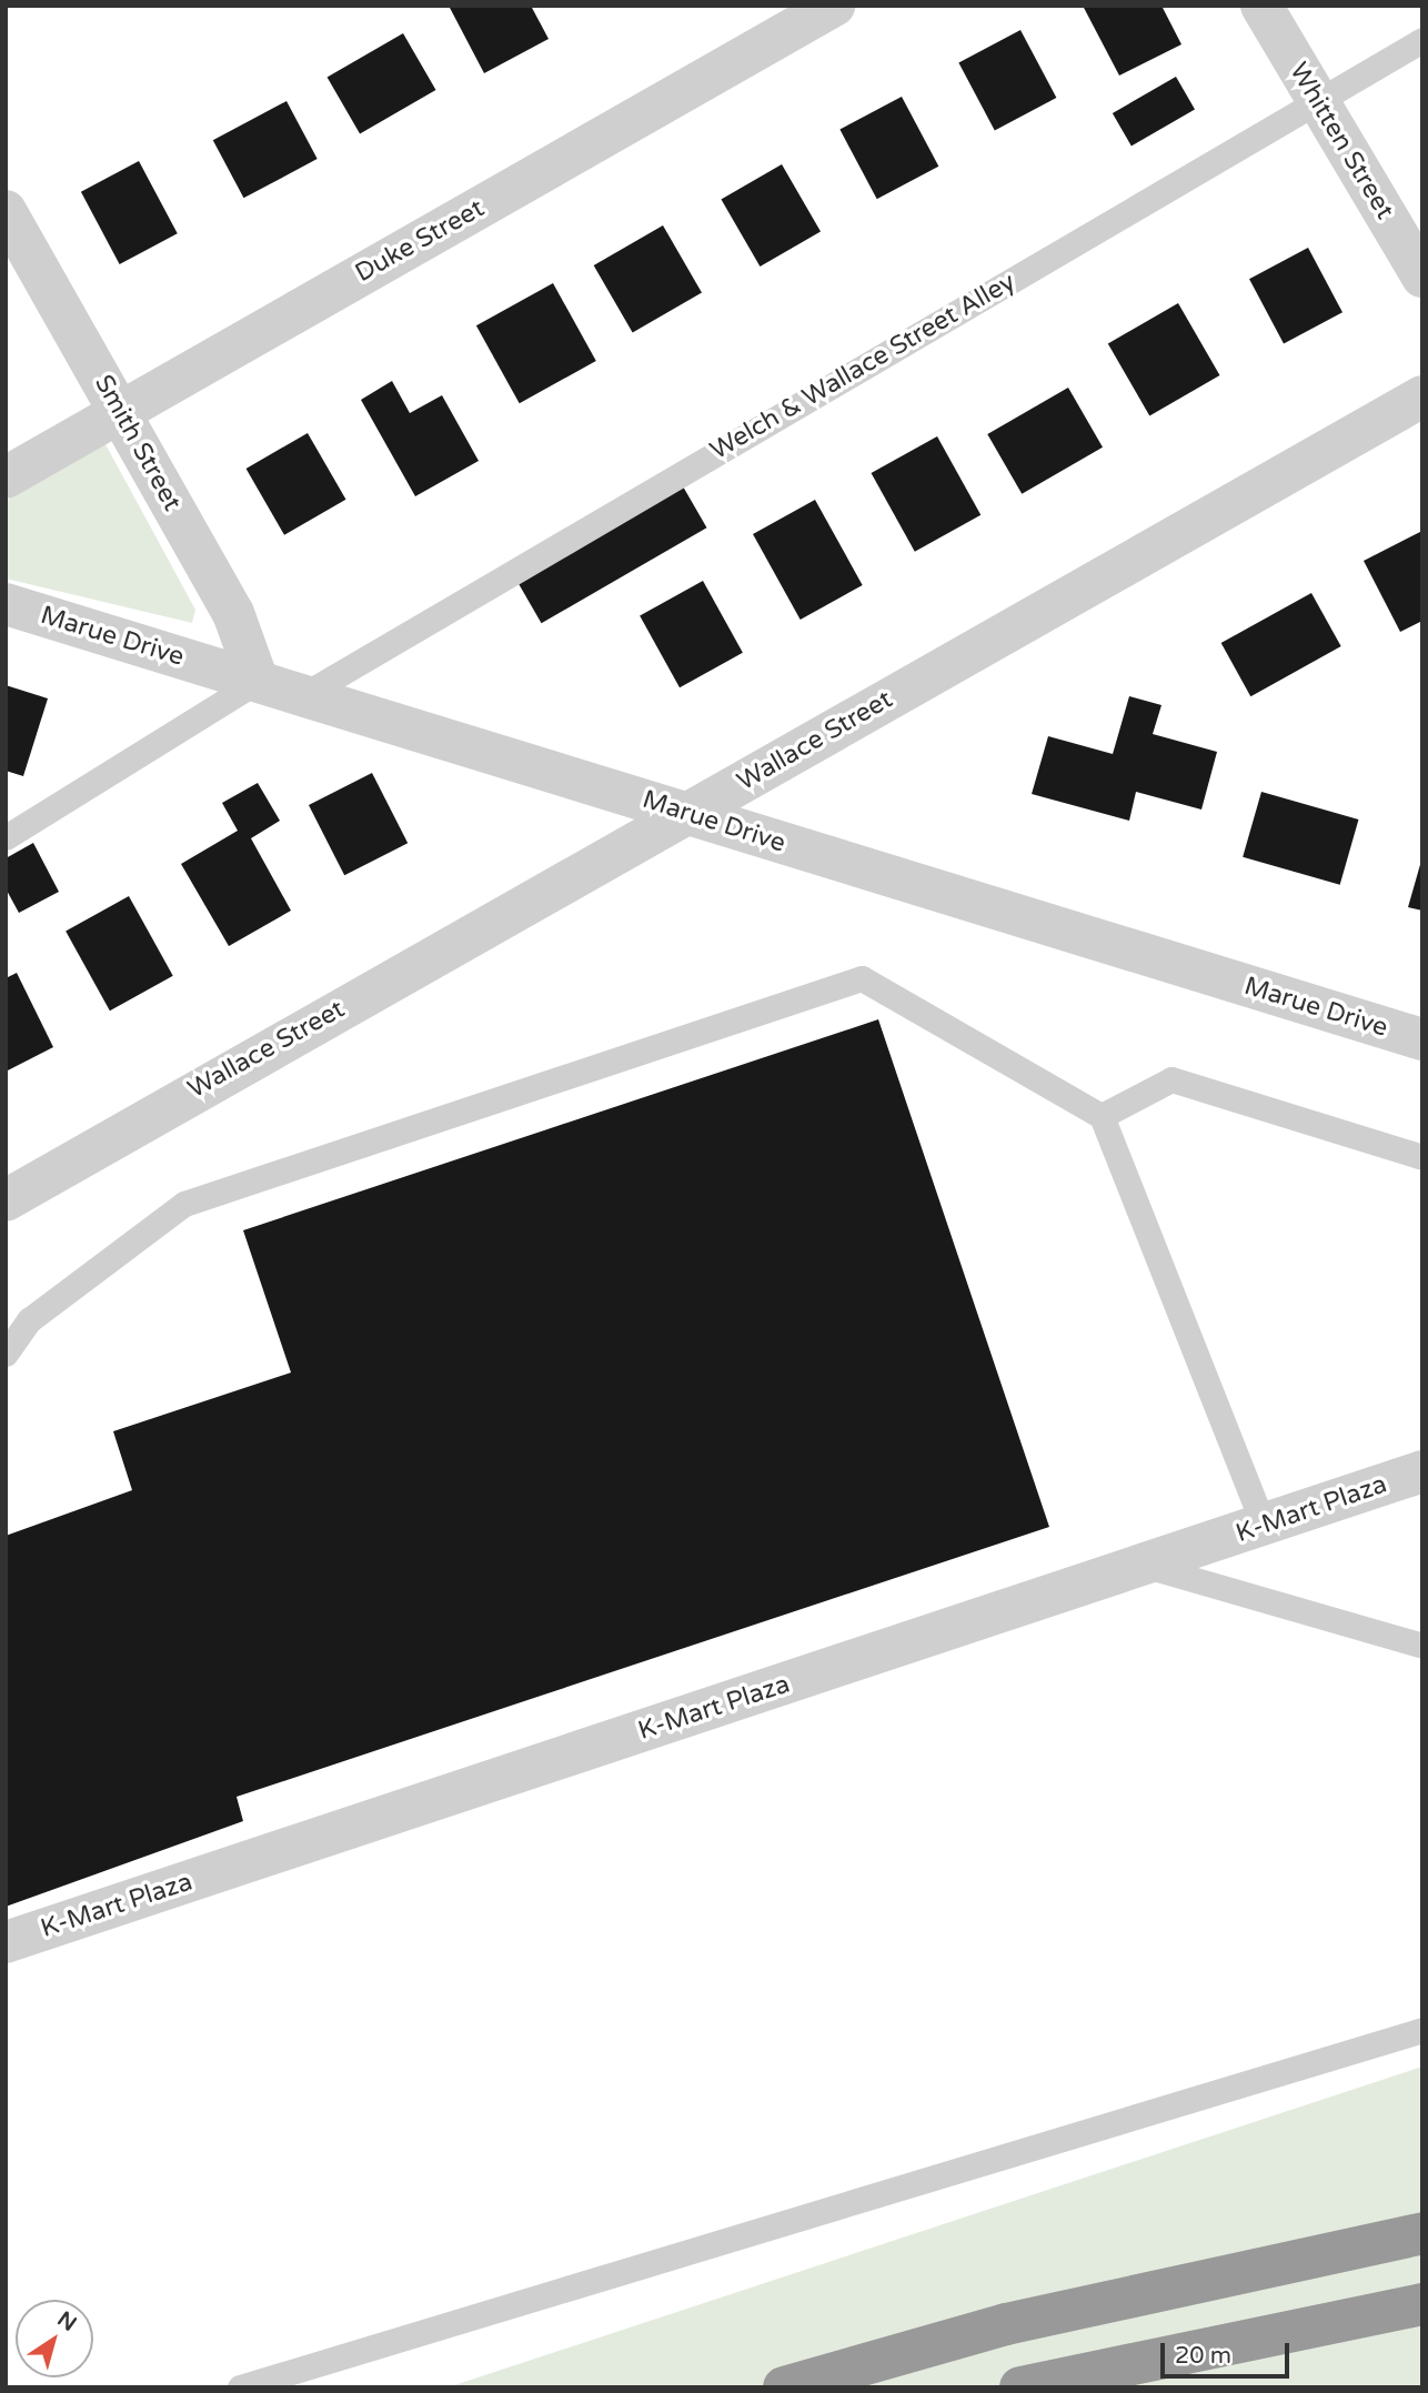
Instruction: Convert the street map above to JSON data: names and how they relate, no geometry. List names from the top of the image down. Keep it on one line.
{"streets":{"street":["Whitten Street","Duke Street","Smith Street","Marue Drive","Wallace Street","K-Mart Plaza"],"lane":["Welch & Wallace Street Alley"]},"crossings":[["Whitten Street","Welch & Wallace Street Alley"],["Duke Street","Smith Street"],["Welch & Wallace Street Alley","Marue Drive"],["Smith Street","Marue Drive"],["Marue Drive","Wallace Street"]],"scale_bar":"20 m","north":"top right"}
